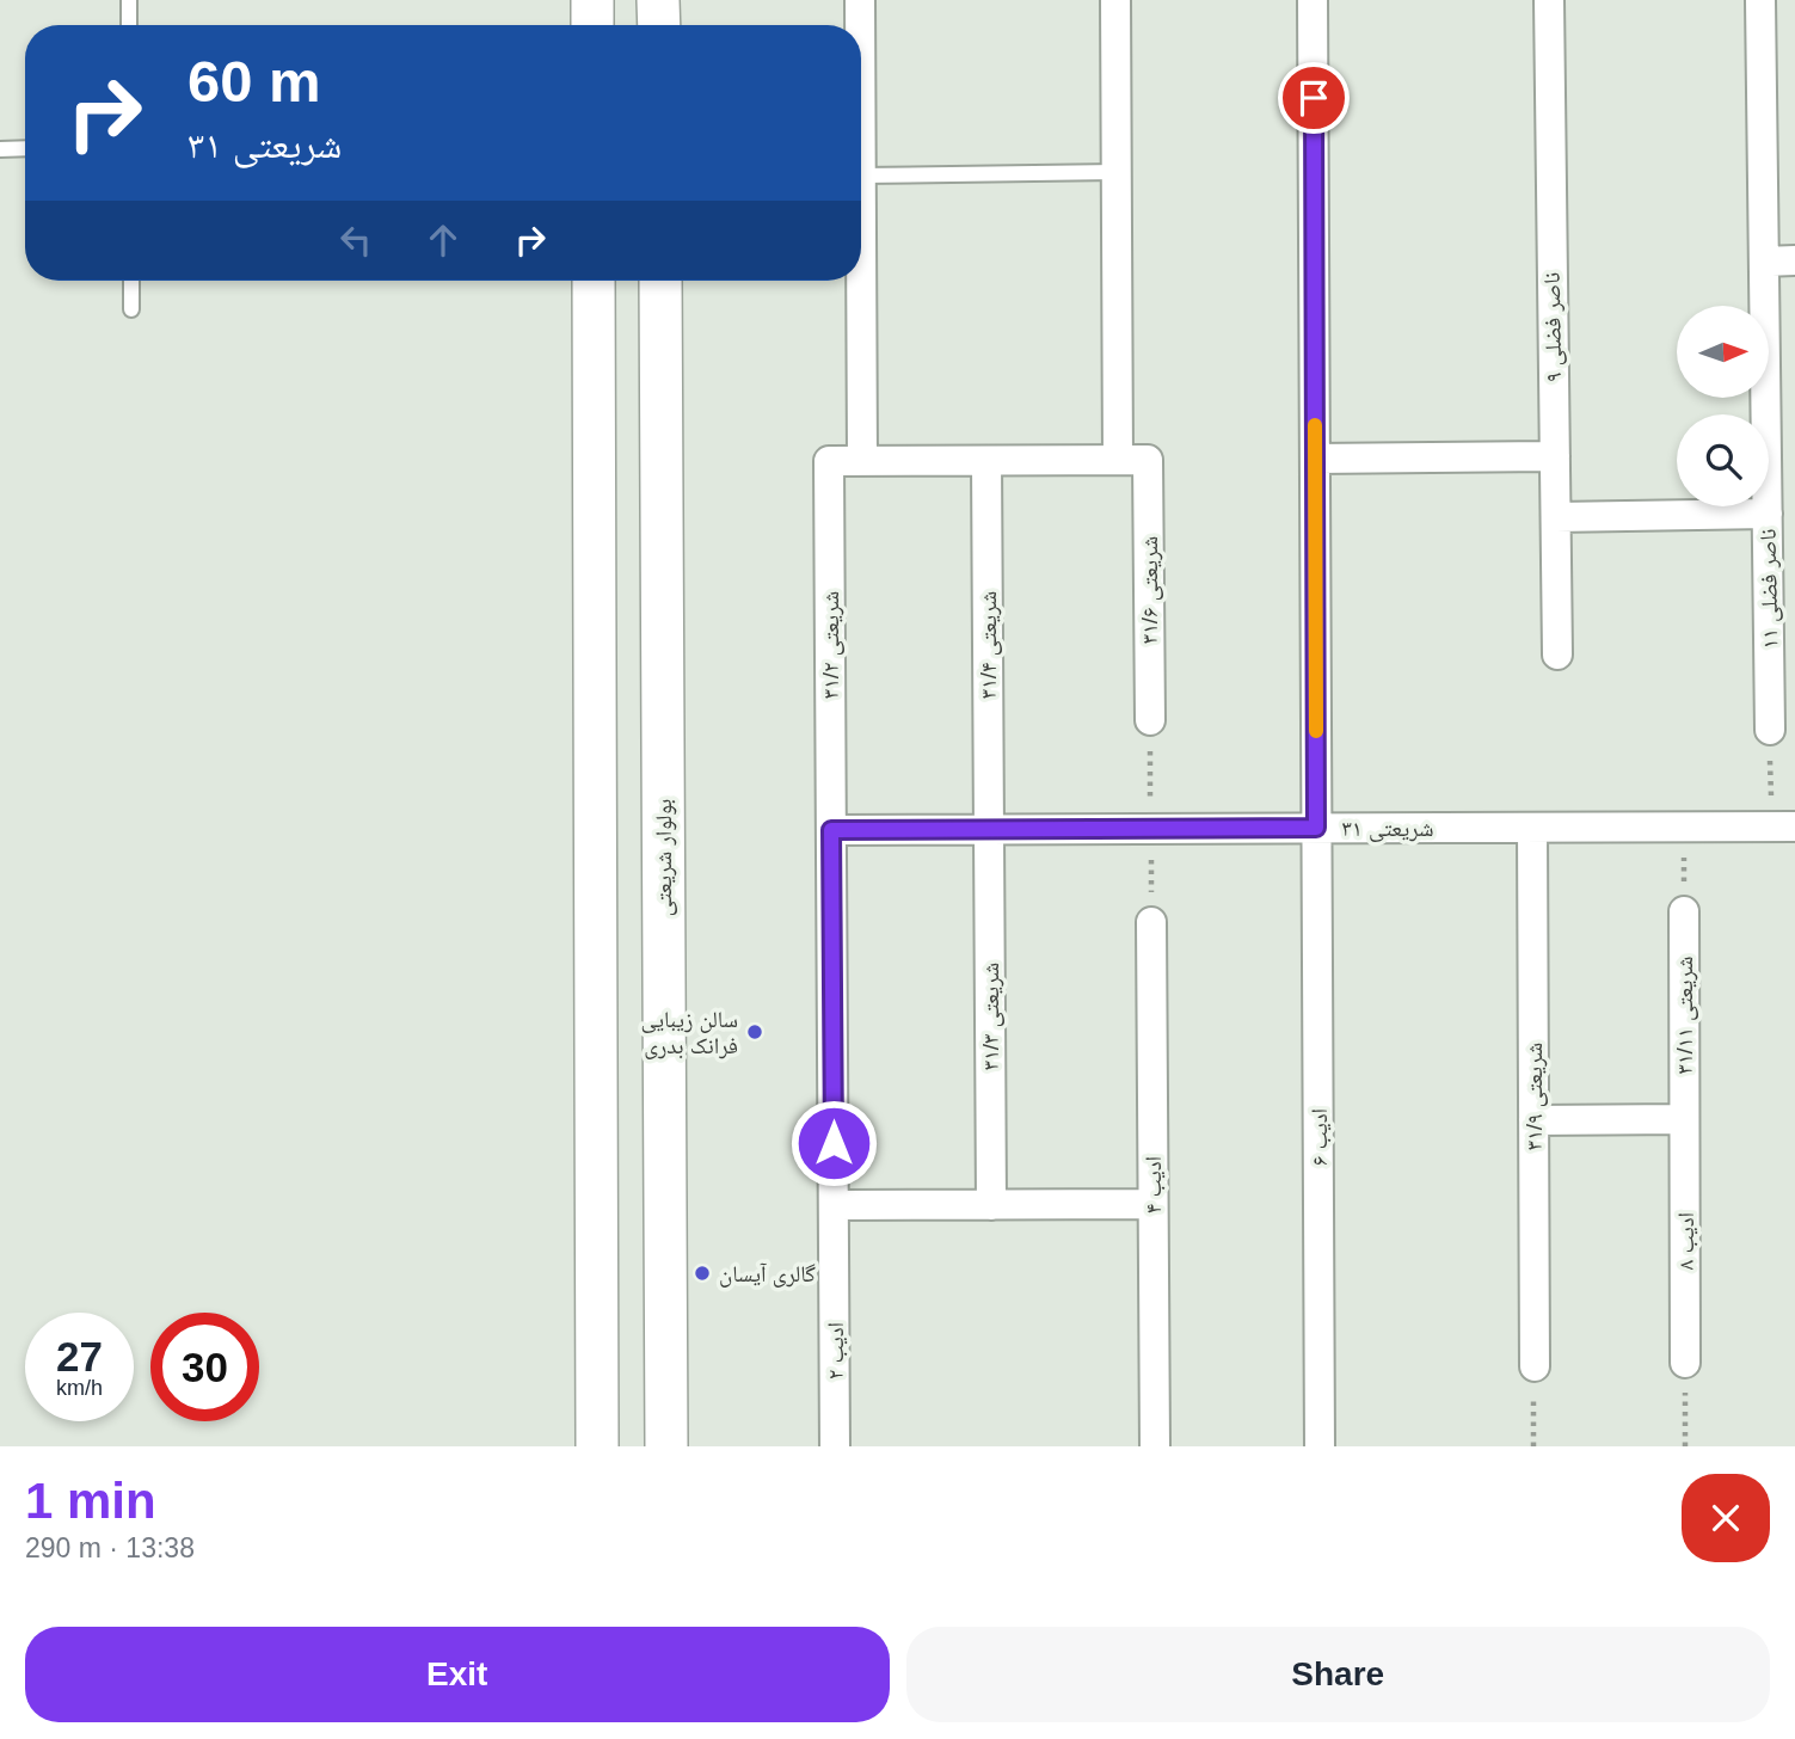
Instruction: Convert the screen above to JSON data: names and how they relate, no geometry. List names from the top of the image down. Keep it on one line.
{"streets":{"main road":["بولوار شریعتی"],"street":["ناصر فضلی ۹","ناصر فضلی ۱۱","شریعتی ۳۱/۶","شریعتی ۳۱/۲","شریعتی ۳۱/۴","شریعتی ۳۱","شریعتی ۳۱/۱۱","شریعتی ۳۱/۳","شریعتی ۳۱/۹","ادیب ۶","ادیب ۴","ادیب ۸","ادیب ۲"]},"crossings":[["شریعتی ۳۱/۲","شریعتی ۳۱"],["شریعتی ۳۱/۲","ادیب ۲"],["شریعتی ۳۱/۴","شریعتی ۳۱"],["شریعتی ۳۱/۴","شریعتی ۳۱/۳"],["شریعتی ۳۱","شریعتی ۳۱/۳"],["شریعتی ۳۱","شریعتی ۳۱/۹"],["شریعتی ۳۱","ادیب ۶"],["شریعتی ۳۱/۱۱","ادیب ۸"]],"places":["سالن زیبایی فرانک بدری","گالری آيسان"],"north":"right","page":{"turn":["60 m","شریعتی ۳۱"],"speed":"27 km/h","limit":"30","heading":["1 min","290 m · 13:38"],"buttons":["Exit","Share"]}}
